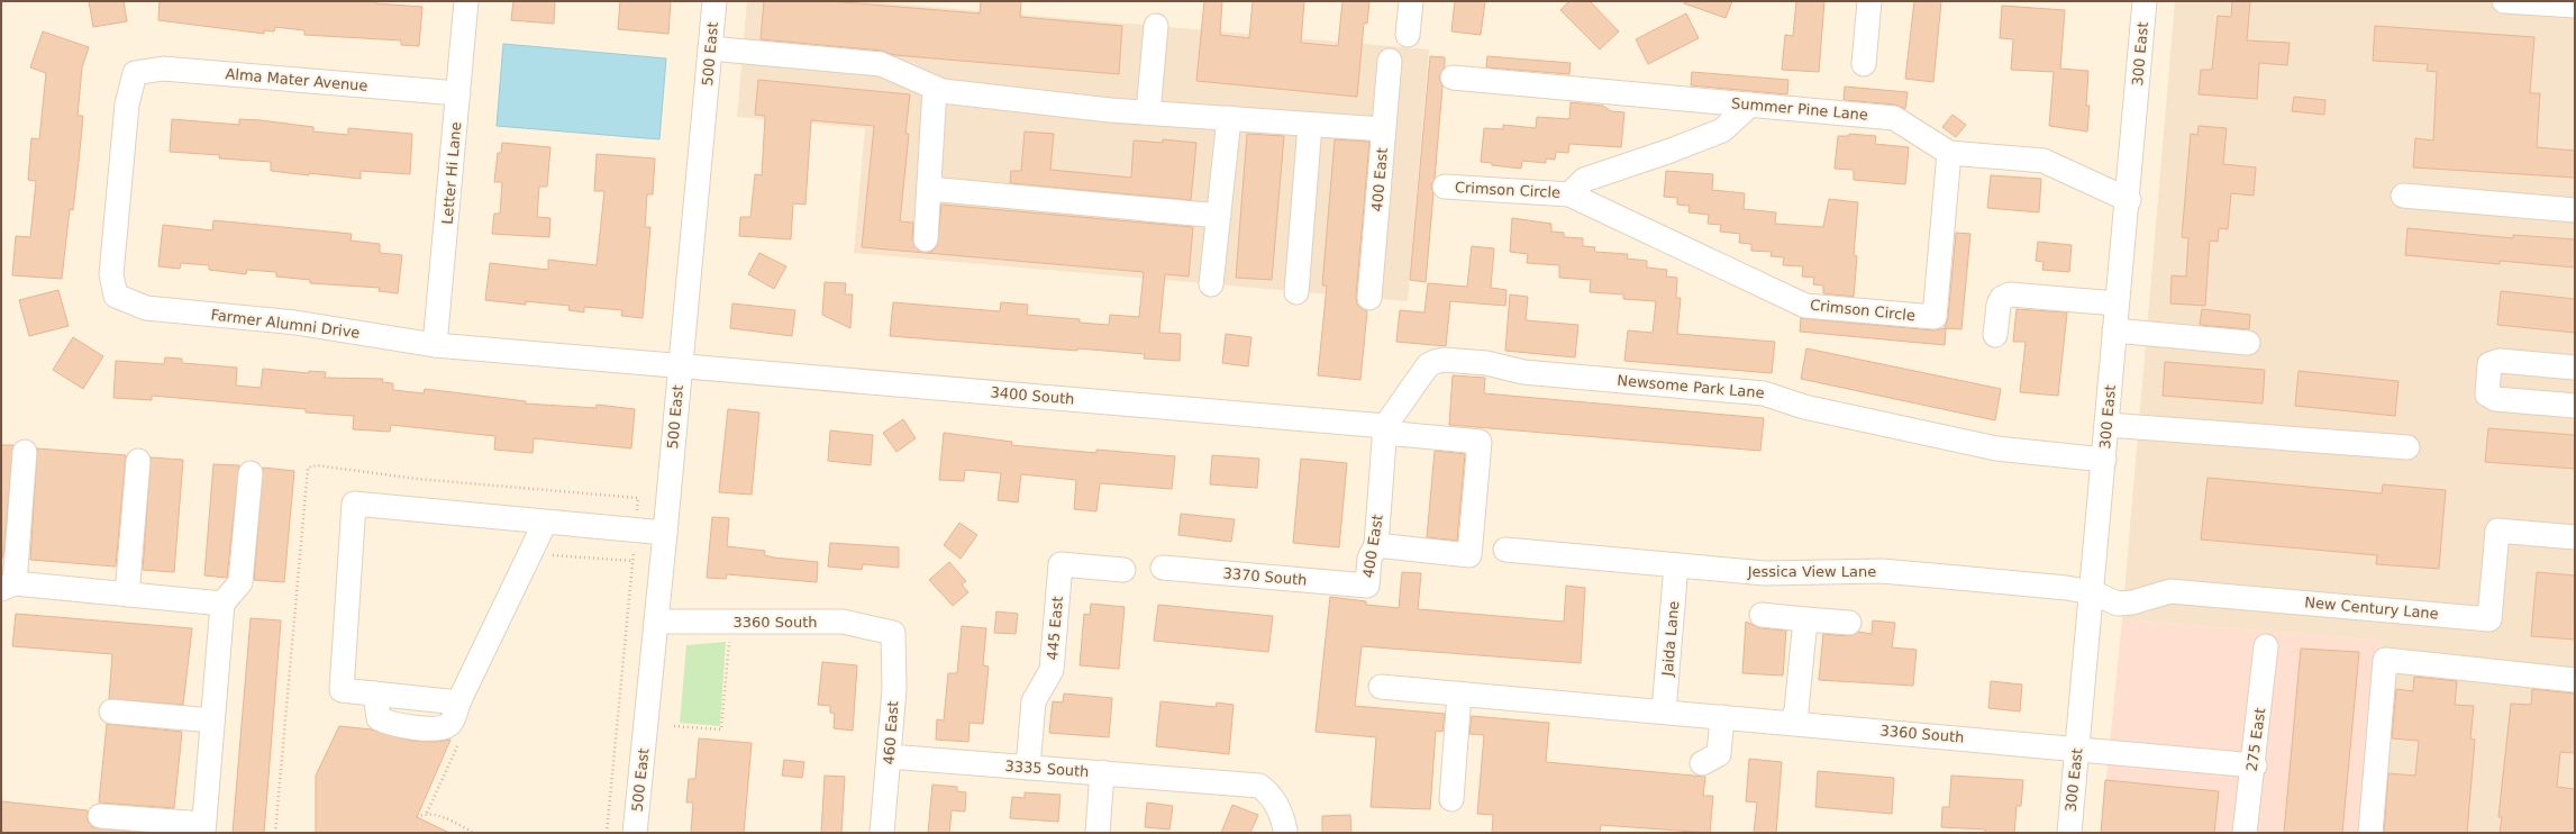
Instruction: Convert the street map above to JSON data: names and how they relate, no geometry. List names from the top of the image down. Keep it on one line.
{"streets":{"street":["500 East","300 East","Alma Mater Avenue","Summer Pine Lane","Letter Hi Lane","400 East","Crimson Circle","Farmer Alumni Drive","Newsome Park Lane","3400 South","Jessica View Lane","3370 South","New Century Lane","3360 South","445 East","Jaida Lane","460 East","275 East","3335 South"]},"crossings":[["500 East","Farmer Alumni Drive"],["500 East","3400 South"],["500 East","3360 South"],["300 East","Summer Pine Lane"],["300 East","Newsome Park Lane"],["300 East","Jessica View Lane"],["300 East","New Century Lane"],["300 East","3360 South"],["Alma Mater Avenue","Letter Hi Lane"],["Alma Mater Avenue","Farmer Alumni Drive"],["Summer Pine Lane","Crimson Circle"],["Letter Hi Lane","Farmer Alumni Drive"],["400 East","Newsome Park Lane"],["400 East","3400 South"],["400 East","3370 South"],["Farmer Alumni Drive","3400 South"],["Newsome Park Lane","3400 South"],["Jessica View Lane","New Century Lane"],["Jessica View Lane","Jaida Lane"],["3360 South","Jaida Lane"],["3360 South","460 East"],["3360 South","275 East"],["445 East","3335 South"],["460 East","3335 South"]]}
